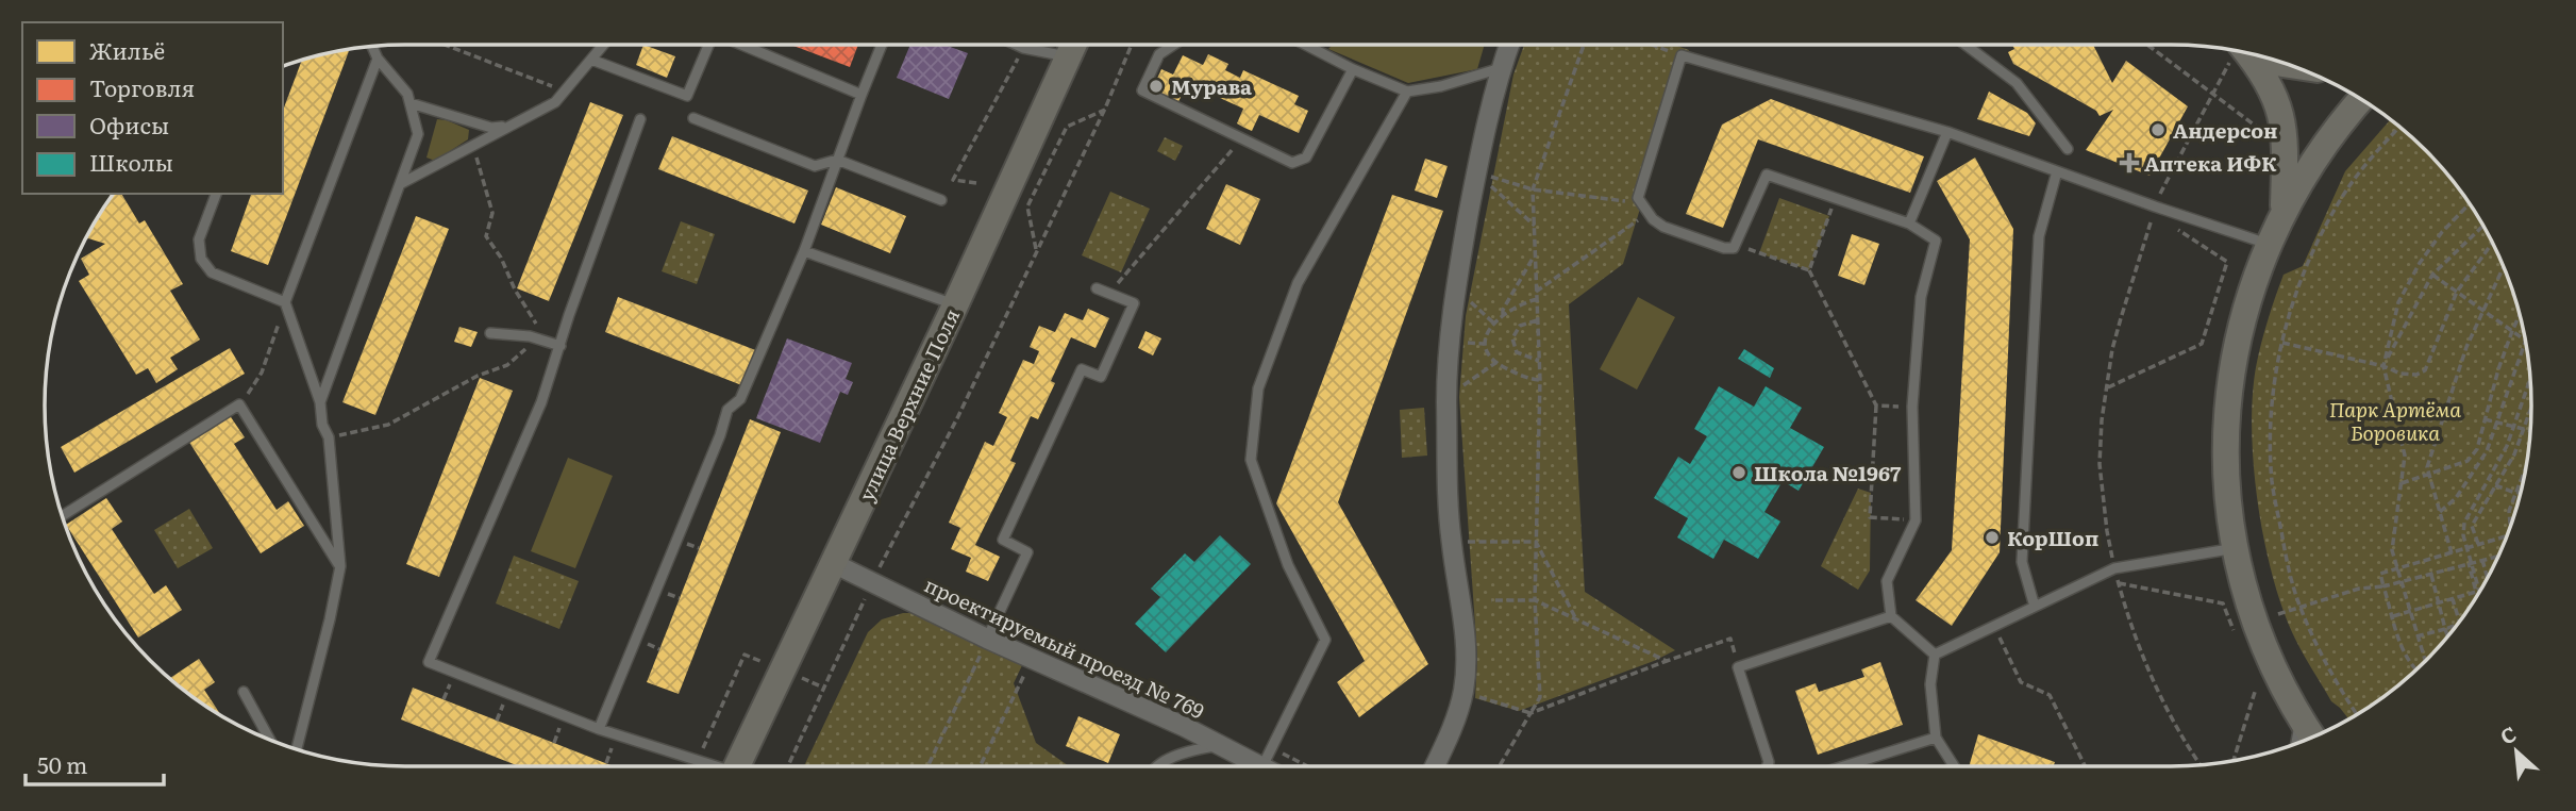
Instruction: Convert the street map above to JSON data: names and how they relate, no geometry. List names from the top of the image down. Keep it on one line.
{"streets":{"main road":["улица Верхние Поля"],"street":["проектируемый проезд № 769"]},"crossings":[["улица Верхние Поля","проектируемый проезд № 769"]],"parks":["Парк Артёма Боровика"],"places":{"other":["Мурава","Андерсон","Школа №1967","КорШоп"],"health":["Аптека ИФК"]},"legend":["Жильё","Торговля","Офисы","Школы"],"scale_bar":"50 m","north":"top left"}
